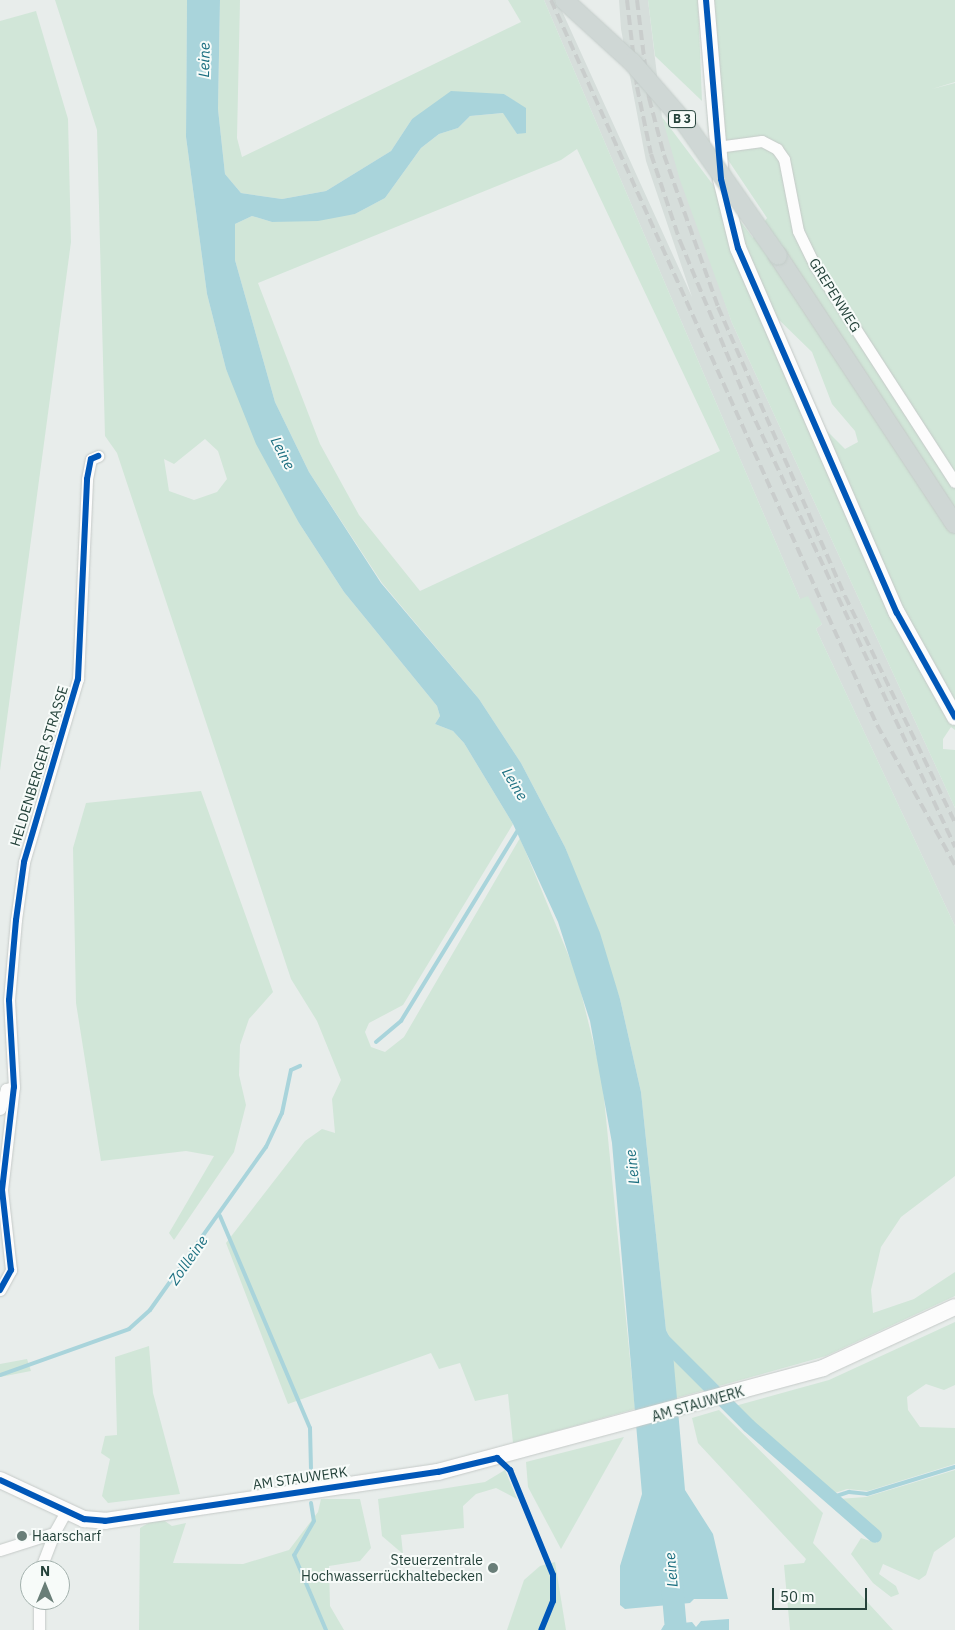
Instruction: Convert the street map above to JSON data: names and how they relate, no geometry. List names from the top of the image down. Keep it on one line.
{"streets":{"main road":["B 3"],"street":["GREPENWEG","HELDENBERGER STRASSE","AM STAUWERK"]},"water":["Leine","Zollleine"],"places":["Haarscharf","Steuerzentrale Hochwasserrückhaltebecken"],"scale_bar":"50 m","north":"top"}
